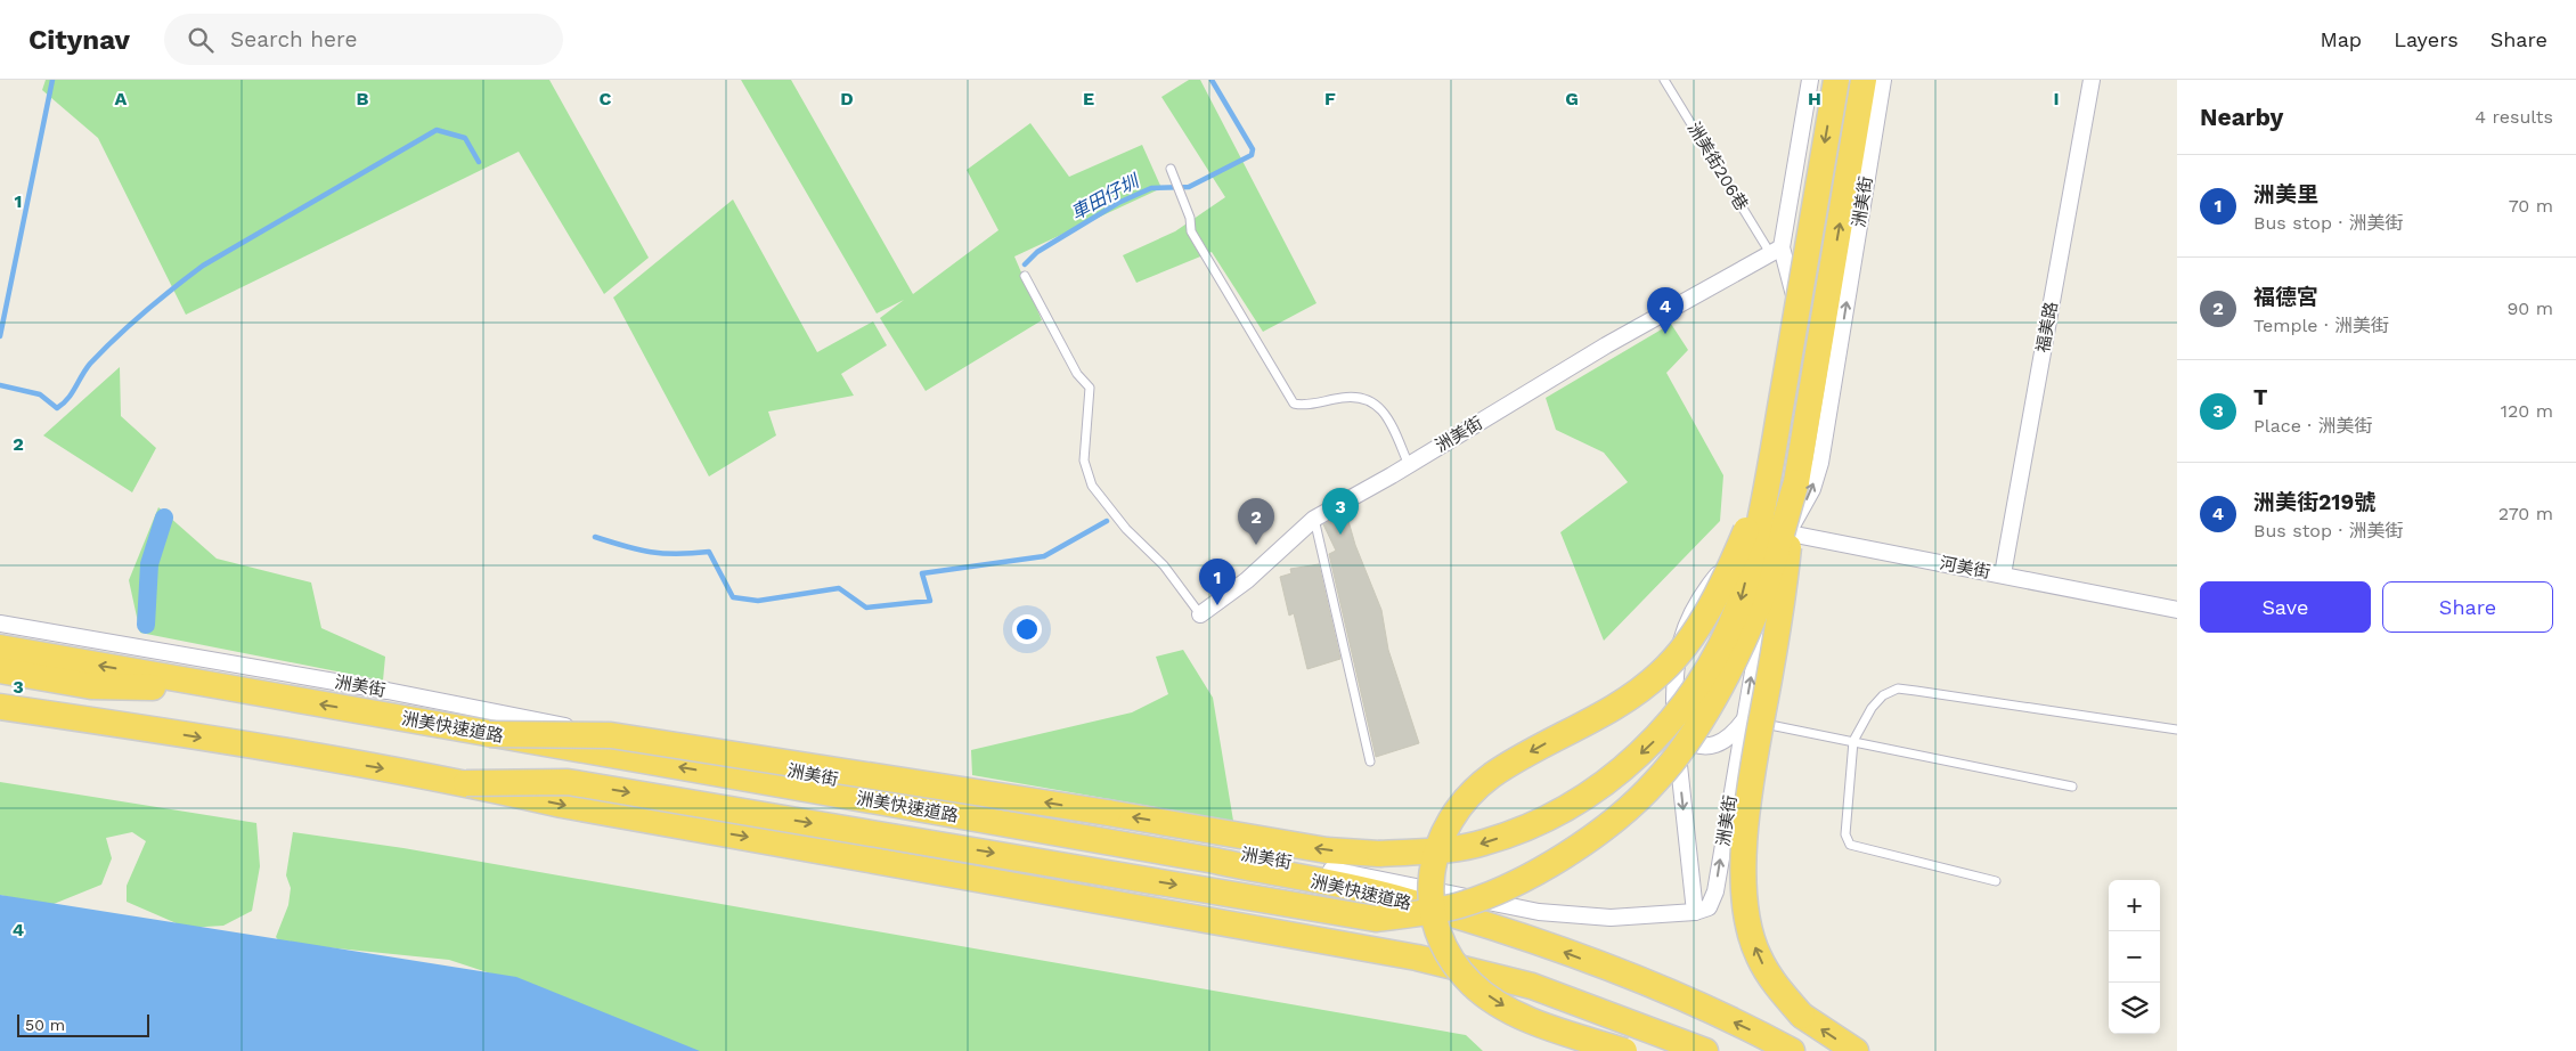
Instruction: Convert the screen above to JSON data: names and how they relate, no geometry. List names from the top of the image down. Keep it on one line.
{"streets":{"highway":["洲美快速道路"],"street":["洲美街","福美路","河美街"],"lane":["洲美街206巷"]},"crossings":[["洲美街206巷","洲美街"],["洲美街","河美街"],["福美路","河美街"]],"water":["車田仔圳"],"scale_bar":"50 m","page":{"header":"Citynav","search":"Search here","nav":["Map","Layers","Share"],"heading":["Nearby","4 results"],"list":[{"mark":"1","name":"洲美里","note":"Bus stop · 洲美街","value":"70 m"},{"mark":"2","name":"福德宮","note":"Temple · 洲美街","value":"90 m"},{"mark":"3","name":"T","note":"Place · 洲美街","value":"120 m"},{"mark":"4","name":"洲美街219號","note":"Bus stop · 洲美街","value":"270 m"}],"pins":["4","3","2","1"],"buttons":["Save","Share"],"map_buttons":["+","−"],"scale":"50 m"},"grid":{"columns":["A","B","C","D","E","F","G","H","I"],"rows":["1","2","3","4"]}}
